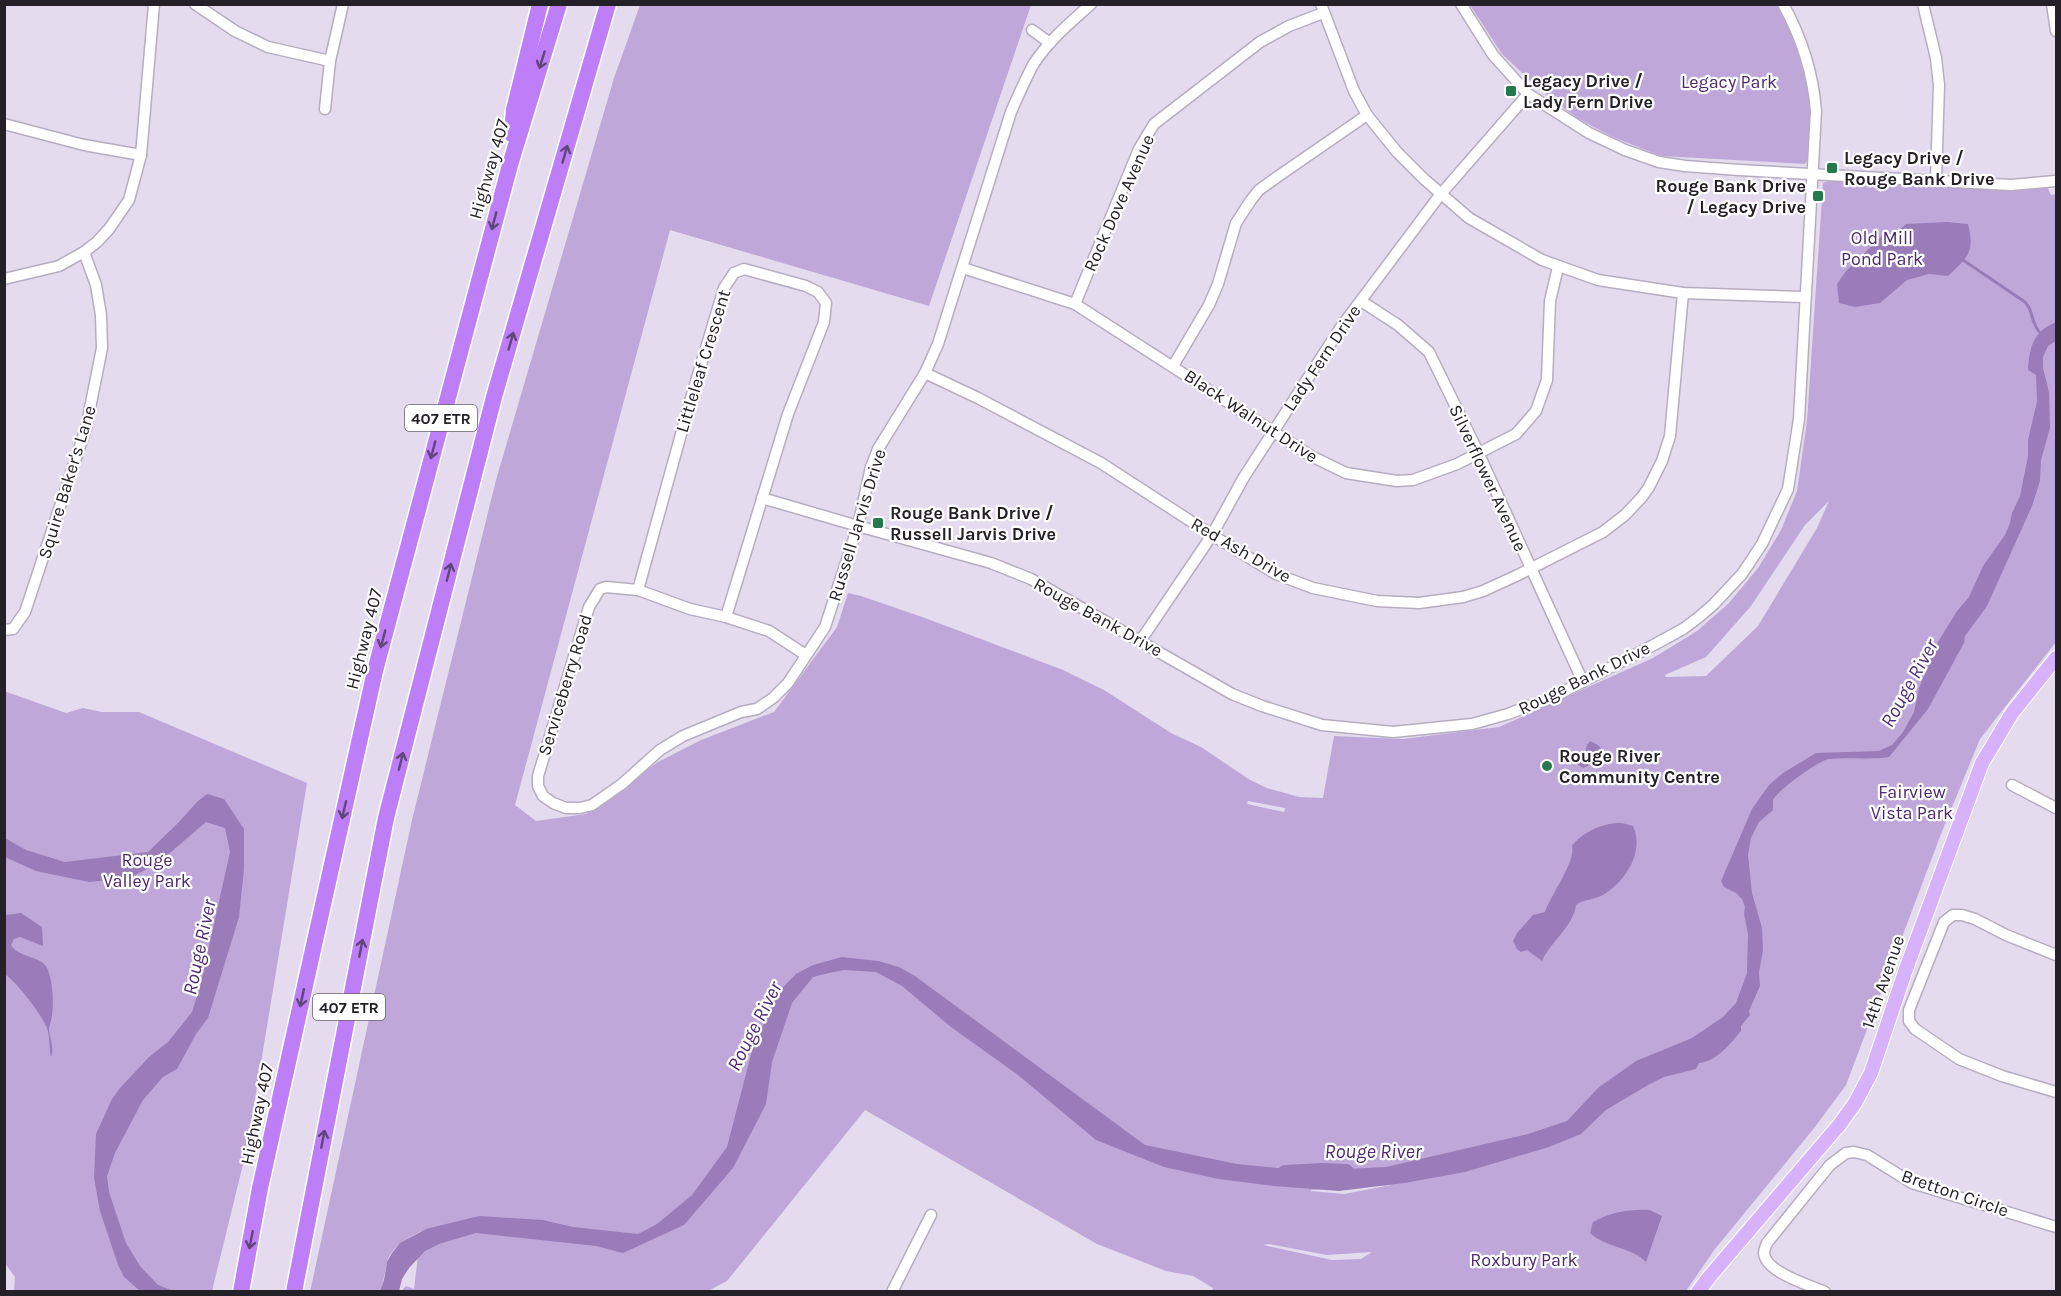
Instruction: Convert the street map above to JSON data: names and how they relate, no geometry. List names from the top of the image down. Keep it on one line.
{"streets":{"highway":["Highway 407","407 ETR"],"main road":["14th Avenue"],"street":["Rock Dove Avenue","Lady Fern Drive","Littleleaf Crescent","Black Walnut Drive","Silverflower Avenue","Squire Baker's Lane","Russell Jarvis Drive","Red Ash Drive","Rouge Bank Drive","Serviceberry Road","Bretton Circle"]},"crossings":[["Rock Dove Avenue","Black Walnut Drive"],["Lady Fern Drive","Black Walnut Drive"],["Lady Fern Drive","Silverflower Avenue"],["Lady Fern Drive","Red Ash Drive"],["Lady Fern Drive","Rouge Bank Drive"],["Littleleaf Crescent","Rouge Bank Drive"],["Littleleaf Crescent","Serviceberry Road"],["Black Walnut Drive","Silverflower Avenue"],["Black Walnut Drive","Russell Jarvis Drive"],["Silverflower Avenue","Red Ash Drive"],["Silverflower Avenue","Rouge Bank Drive"],["Russell Jarvis Drive","Red Ash Drive"],["Russell Jarvis Drive","Rouge Bank Drive"],["Russell Jarvis Drive","Serviceberry Road"]],"water":["Rouge River"],"parks":["Legacy Park","Old Mill Pond Park","Fairview Vista Park","Rouge Valley Park","Roxbury Park"],"places":{"transit":["Legacy Drive / Lady Fern Drive","Legacy Drive / Rouge Bank Drive","Rouge Bank Drive / Legacy Drive","Rouge Bank Drive / Russell Jarvis Drive"],"other":["Rouge River Community Centre"]}}
